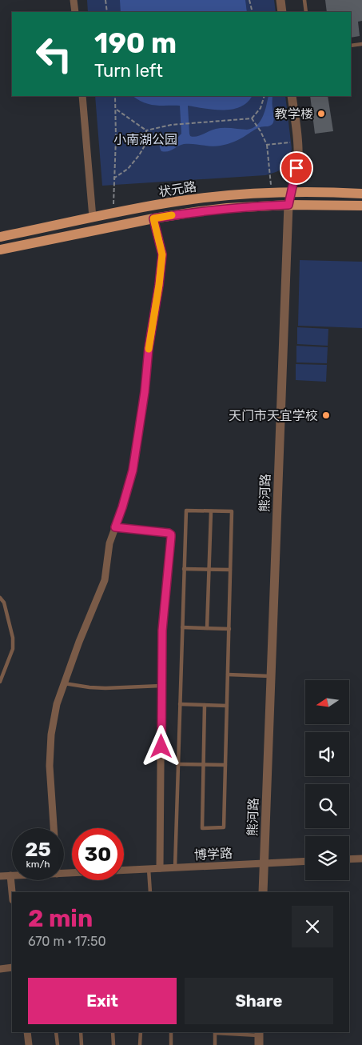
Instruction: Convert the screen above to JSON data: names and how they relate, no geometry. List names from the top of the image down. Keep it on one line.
{"streets":{"main road":["状元路"],"street":["熊河路","博学路"]},"crossings":[["状元路","熊河路"],["熊河路","博学路"]],"parks":["小南湖公园"],"places":["教学楼","天门市天宜学校"],"north":"left","page":{"turn":["190 m","Turn left"],"speed":"25 km/h","limit":"30","heading":["2 min","670 m · 17:50"],"buttons":["Exit","Share"]}}
